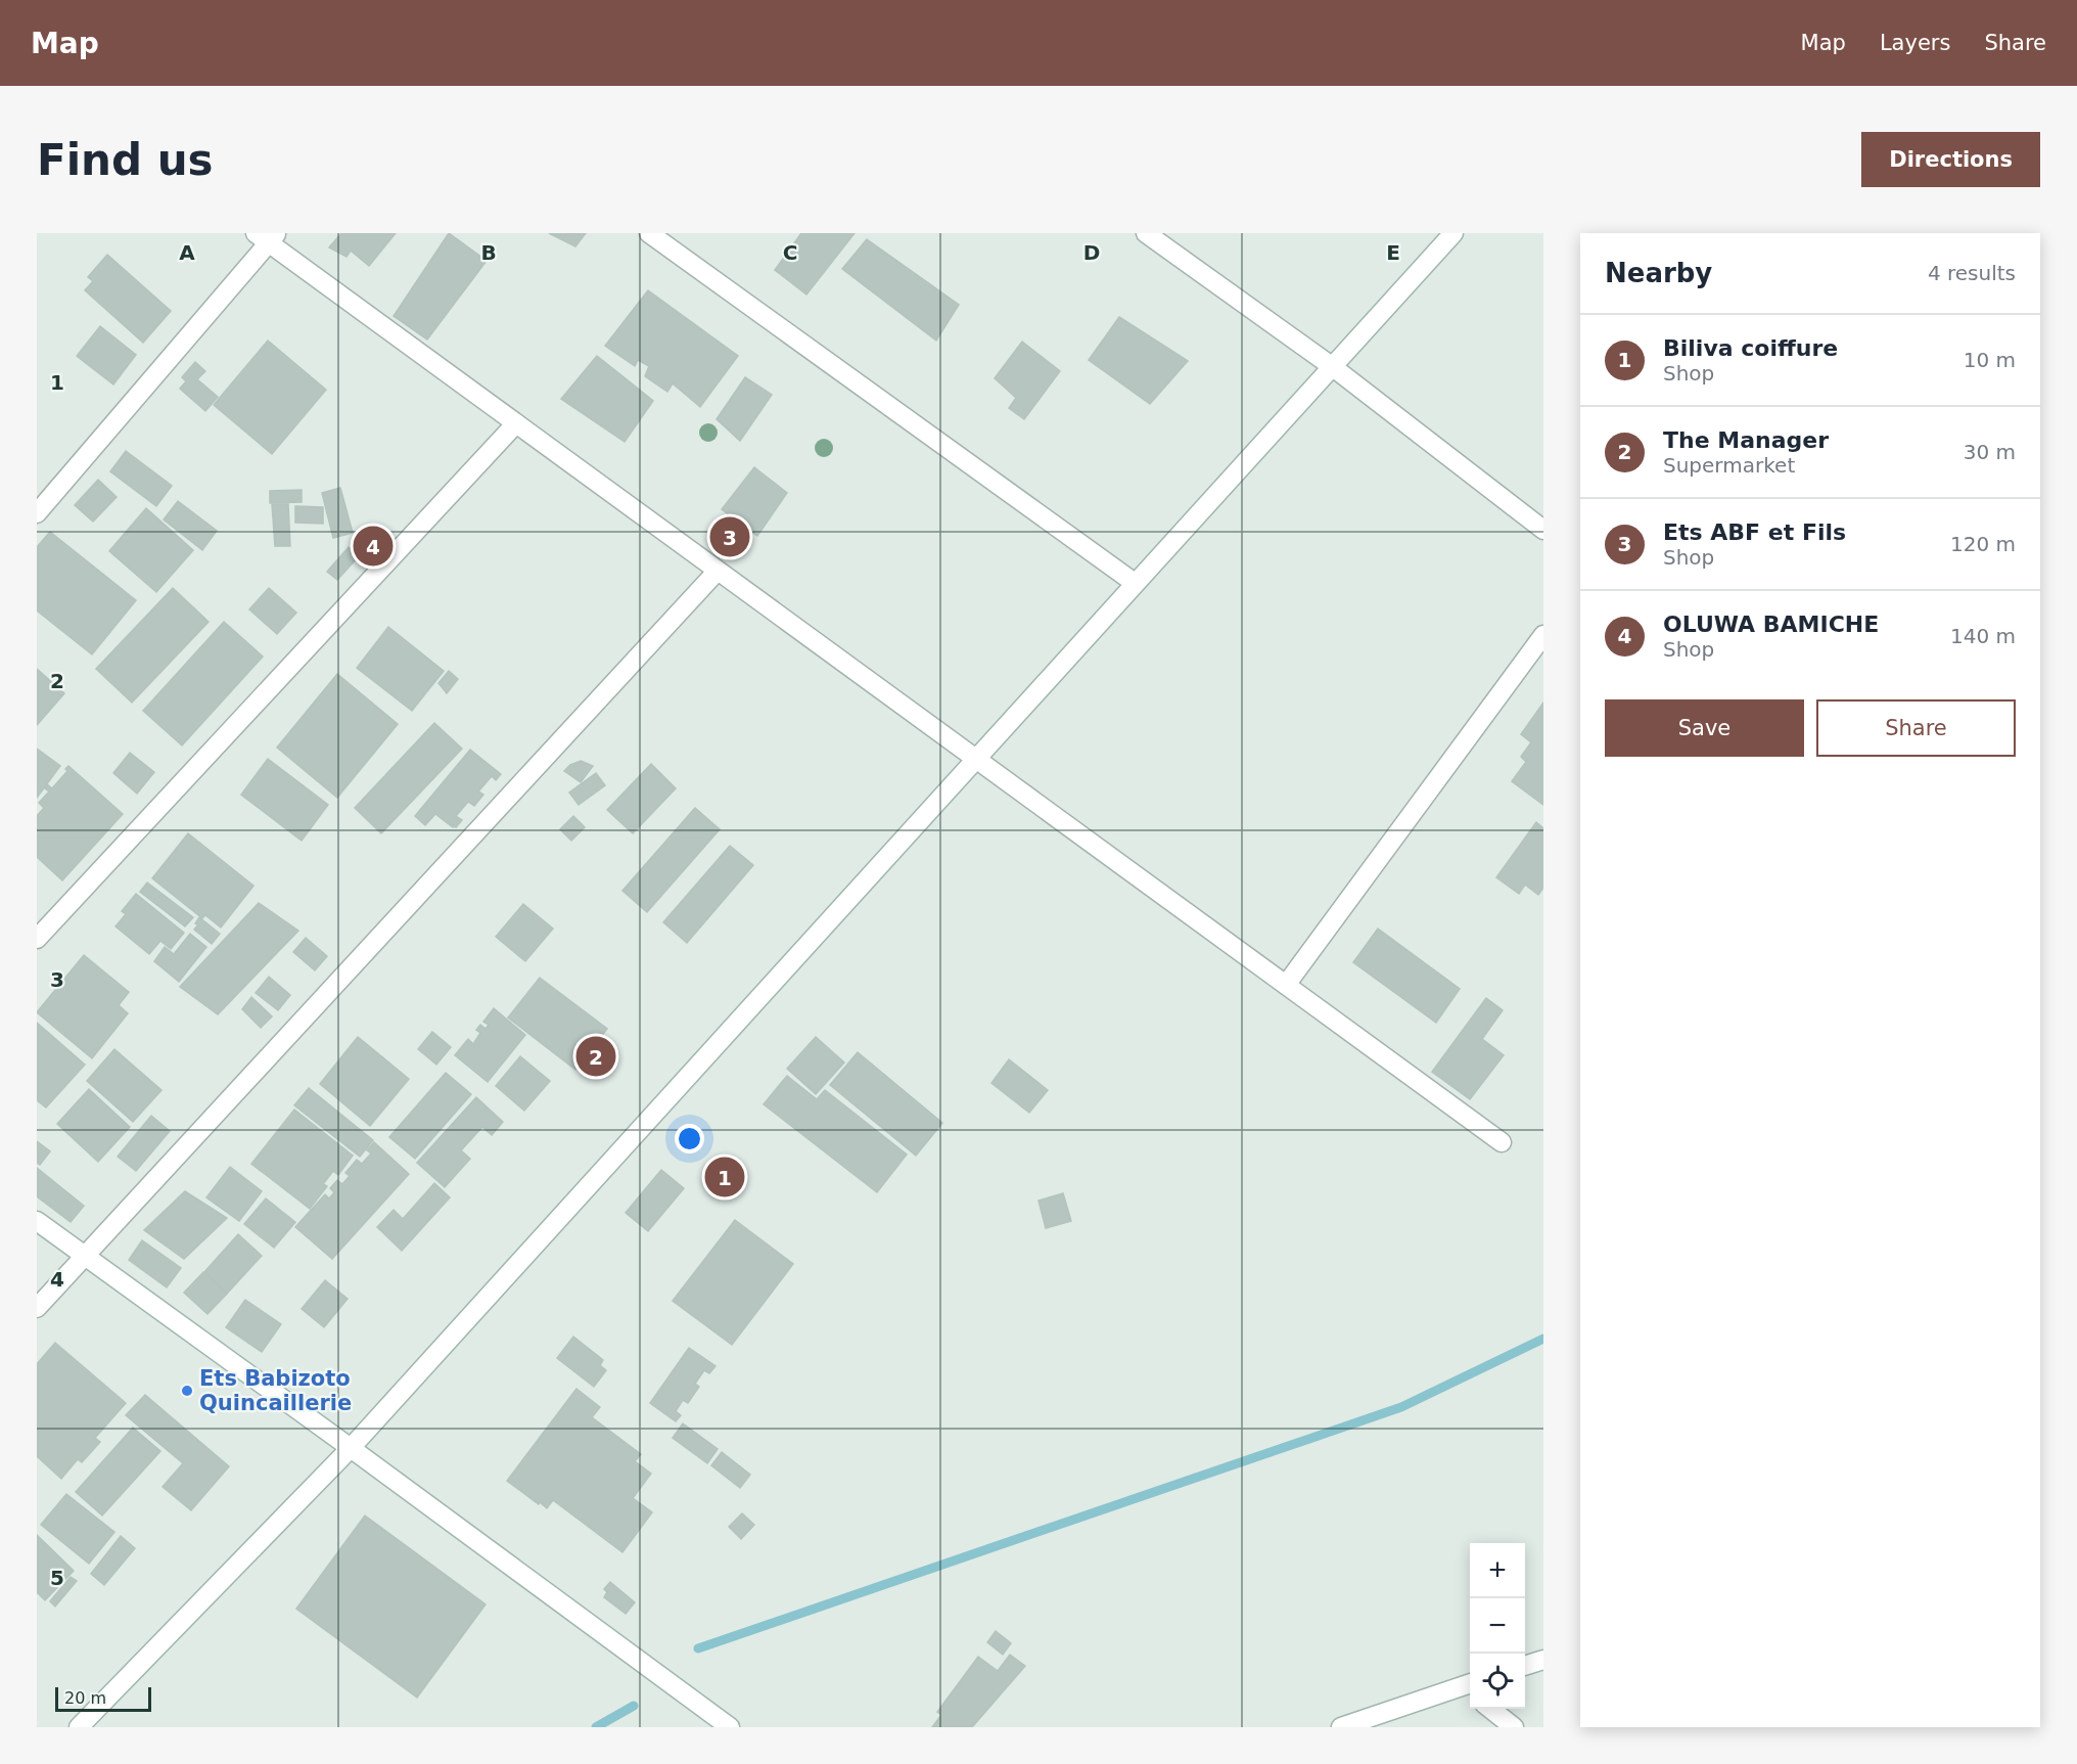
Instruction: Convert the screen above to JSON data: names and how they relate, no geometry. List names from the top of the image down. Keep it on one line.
{"places":["Ets Babizoto Quincaillerie"],"scale_bar":"20 m","page":{"header":"Map","nav":["Map","Layers","Share"],"buttons":["Directions",["Save","Share"]],"title":"Find us","heading":["Nearby","4 results"],"list":[{"mark":"1","name":"Biliva coiffure","note":"Shop","value":"10 m"},{"mark":"2","name":"The Manager","note":"Supermarket","value":"30 m"},{"mark":"3","name":"Ets ABF et Fils","note":"Shop","value":"120 m"},{"mark":"4","name":"OLUWA BAMICHE","note":"Shop","value":"140 m"}],"pins":["3","4","2","1"],"map_buttons":["+","−"],"scale":"20 m"},"grid":{"columns":["A","B","C","D","E"],"rows":["1","2","3","4","5"]}}
